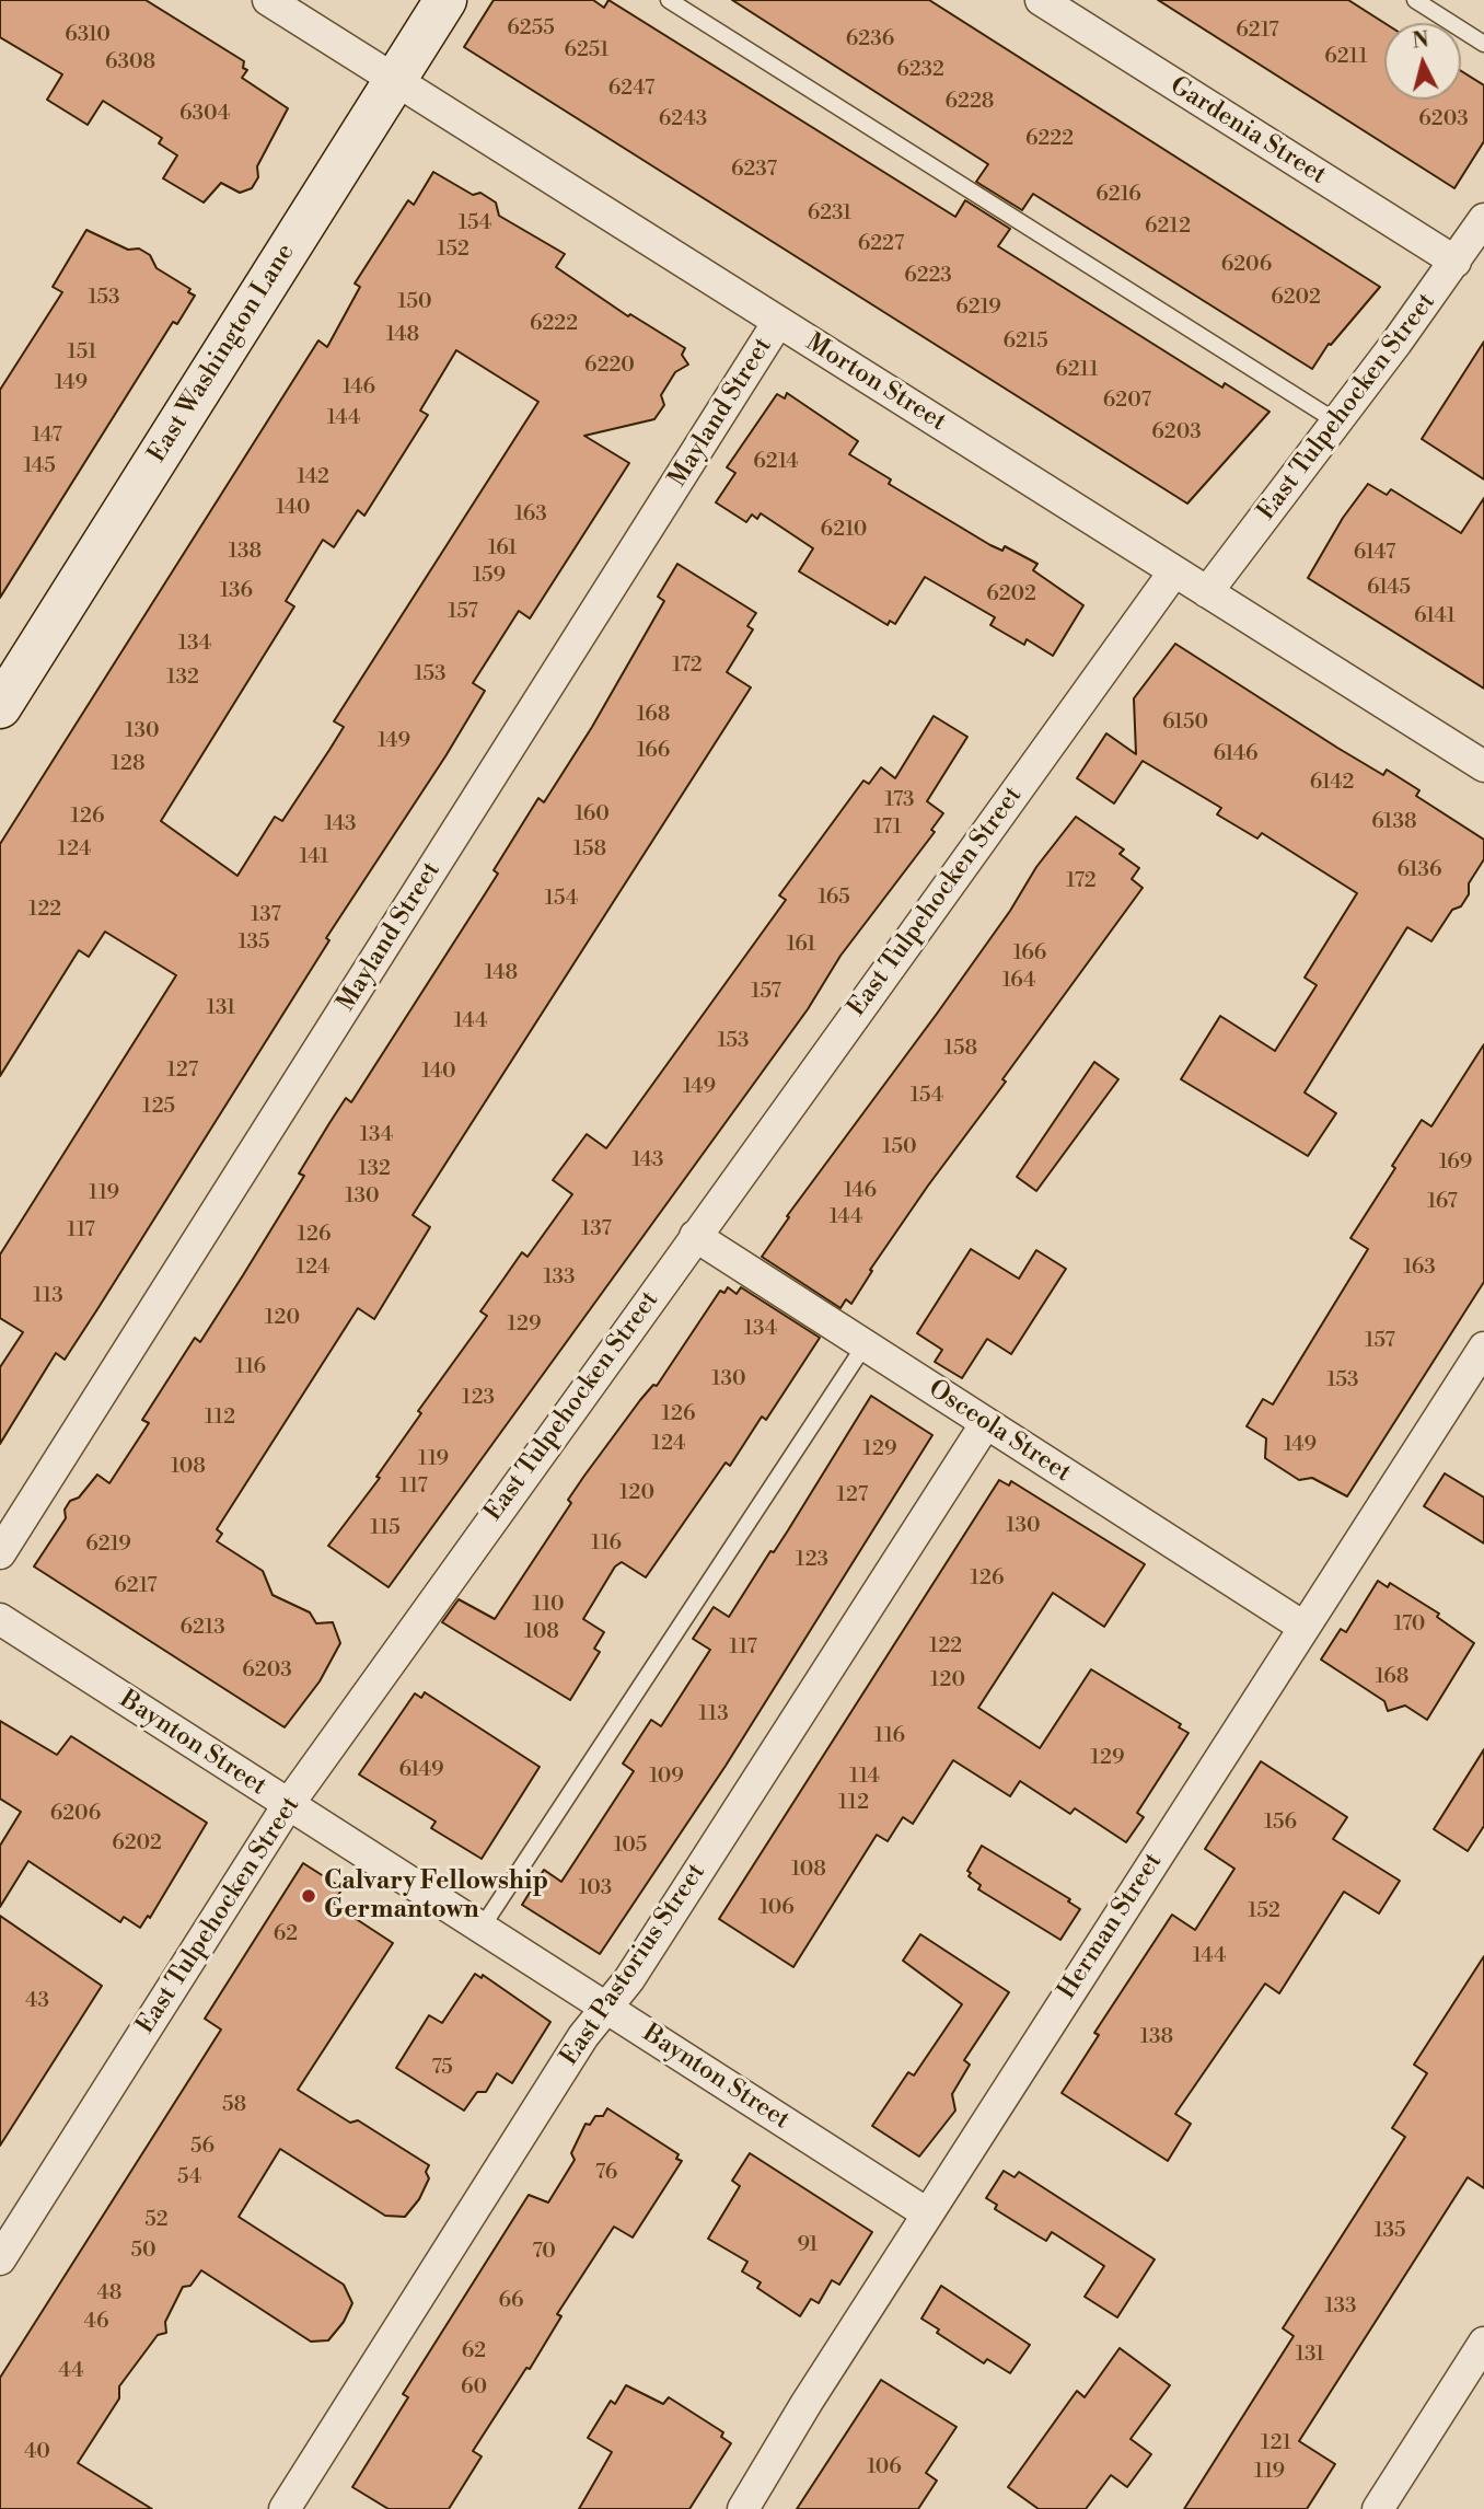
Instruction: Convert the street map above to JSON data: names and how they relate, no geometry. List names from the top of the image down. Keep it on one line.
{"streets":{"main road":["East Washington Lane"],"street":["Gardenia Street","Morton Street","East Tulpehocken Street","Mayland Street","Osceola Street","Baynton Street","Herman Street","East Pastorius Street"]},"crossings":[["Gardenia Street","East Tulpehocken Street"],["East Washington Lane","Morton Street"],["Morton Street","East Tulpehocken Street"],["Morton Street","Mayland Street"],["East Tulpehocken Street","Osceola Street"],["East Tulpehocken Street","Baynton Street"],["Osceola Street","Herman Street"],["Osceola Street","East Pastorius Street"],["Baynton Street","Herman Street"],["Baynton Street","East Pastorius Street"]],"places":["Calvary Fellowship Germantown"],"house_numbers":["6255","6217","6310","6236","6251","6211","6308","6232","6247","6228","6304","6243","6203","6222","6237","6216","6231","154","6212","6227","152","6206","6223","153","6202","150","6219","6222","148","6215","151","6220","6211","149","146","6207","144","6203","147","6214","145","142","140","163","6210","161","138","6147","159","6145","136","6202","157","6141","134","172","153","132","168","6150","130","149","166","6146","128","6142","173","160","126","6138","143","171","124","158","141","6136","172","165","154","122","137","135","161","166","148","164","157","131","144","153","158","127","140","149","154","125","134","150","143","169","132","146","119","130","167","144","137","117","126","124","163","133","113","120","129","134","157","116","130","153","123","126","112","124","149","129","119","108","117","120","127","130","115","116","6219","123","126","6217","110","170","6213","108","122","117","6203","168","120","113","116","129","6149","109","114","112","6206","156","6202","105","108","103","106","152","62","144","43","138","75","58","56","76","54","52","135","91","50","70","48","66","133","46","62","131","44","60","121","40","106","119"],"north":"top"}
